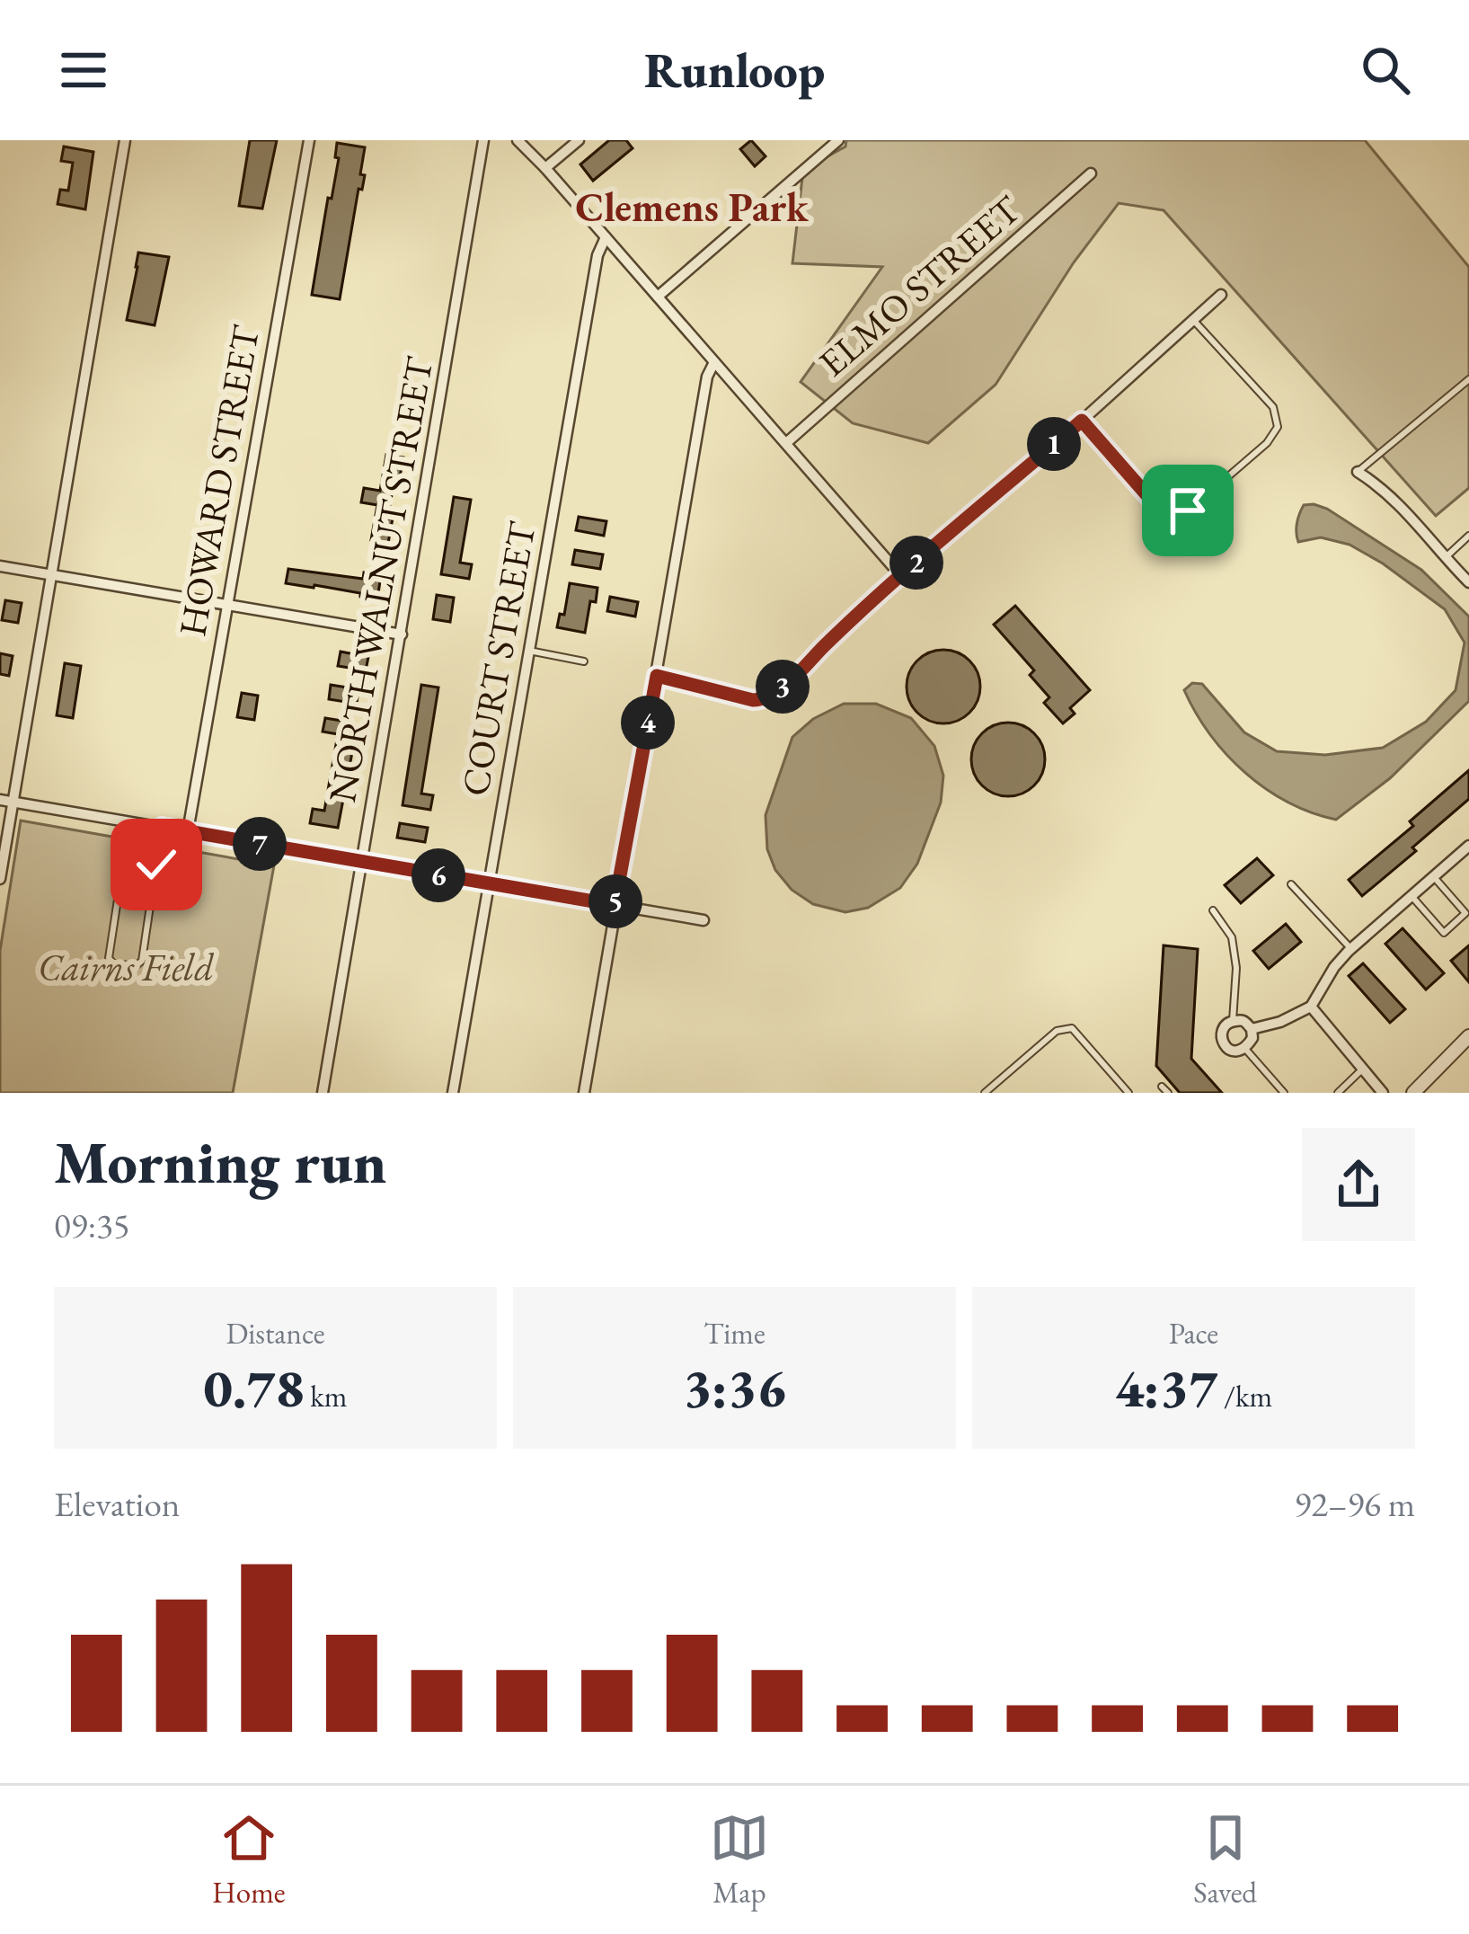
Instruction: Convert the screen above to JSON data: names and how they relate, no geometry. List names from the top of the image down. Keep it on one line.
{"streets":{"street":["ELMO STREET","HOWARD STREET","NORTH WALNUT STREET","COURT STREET"]},"districts":["Clemens Park"],"parks":["Cairns Field"],"page":{"header":"Runloop","pins":["1","2","3","4","7","6","5"],"heading":["Morning run","09:35"],"stats":[["Distance","0.78 km"],["Time","3:36"],["Pace","4:37 /km"]],"chart":["Elevation","92–96 m"],"tabs":["Home","Map","Saved"]}}
